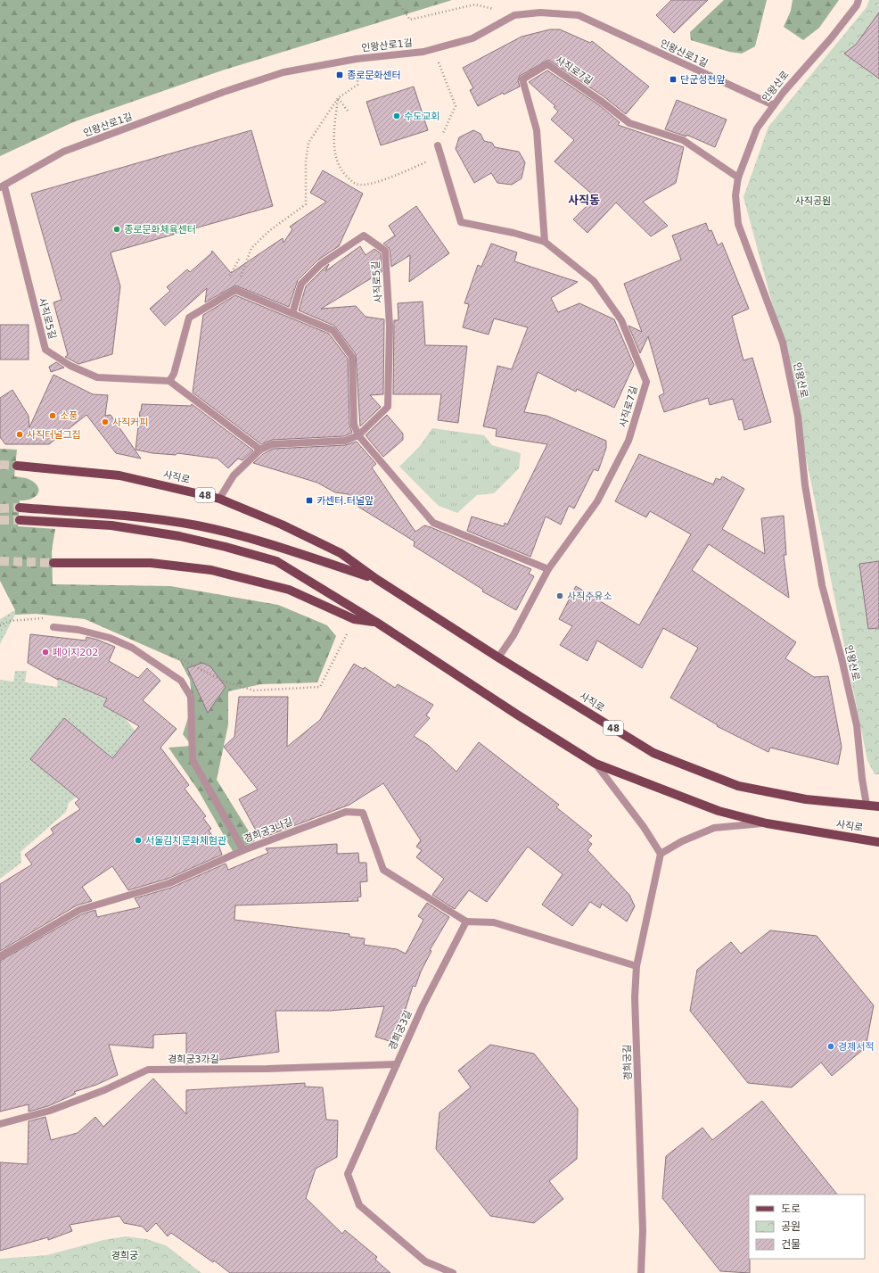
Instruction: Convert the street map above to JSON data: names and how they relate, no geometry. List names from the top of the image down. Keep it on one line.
{"streets":{"main road":["사직로","48"],"street":["인왕산로1길","사직로7길","인왕산로","사직로5길","경희궁3나길","경희궁3길","경희궁3가길","경희궁길"]},"crossings":[["인왕산로1길","인왕산로"],["인왕산로1길","사직로5길"],["사직로7길","인왕산로"],["사직로7길","사직로"],["인왕산로","사직로"],["사직로5길","사직로"],["경희궁3나길","경희궁3길"],["경희궁3길","경희궁3가길"]],"districts":["사직동"],"parks":["사직공원","경희궁"],"places":{"transit":["종로문화센터","단군성전앞","카센터.터널앞"],"other":["수도교회","종로문화체육센터","소풍","사직커피","사직터널그집","사직주유소","페이지202","서울김치문화체험관","경제서적"]},"legend":["도로","공원","건물"]}
